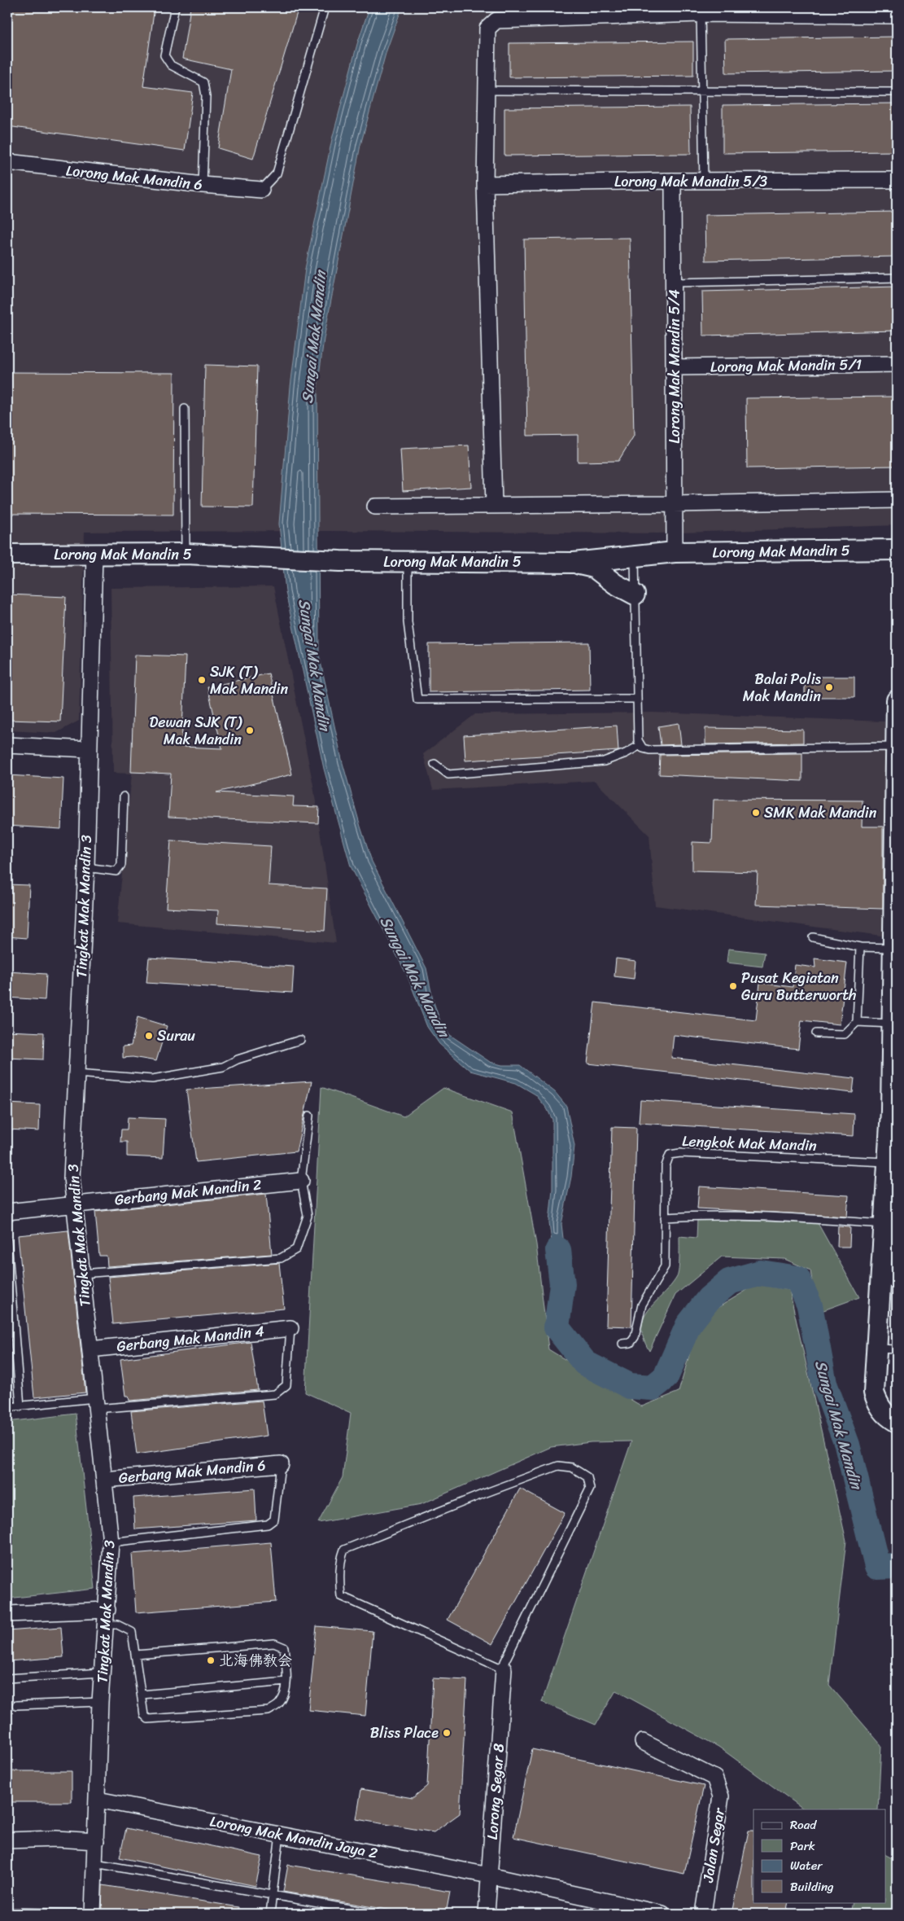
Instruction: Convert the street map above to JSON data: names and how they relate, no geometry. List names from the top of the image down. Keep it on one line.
{"streets":{"street":["Lorong Mak Mandin 6","Lorong Mak Mandin 5/3","Lorong Mak Mandin 5/1","Lorong Mak Mandin 5/4","Lorong Mak Mandin 5","Tingkat Mak Mandin 3","Gerbang Mak Mandin 2","Gerbang Mak Mandin 4","Gerbang Mak Mandin 6","Lorong Segar 8","Lorong Mak Mandin Jaya 2","Jalan Segar"],"lane":["Lengkok Mak Mandin"]},"crossings":[["Lorong Mak Mandin 5/3","Lorong Mak Mandin 5/4"],["Lorong Mak Mandin 5/1","Lorong Mak Mandin 5/4"],["Lorong Mak Mandin 5/4","Lorong Mak Mandin 5"],["Lorong Mak Mandin 5","Tingkat Mak Mandin 3"],["Tingkat Mak Mandin 3","Gerbang Mak Mandin 2"],["Tingkat Mak Mandin 3","Gerbang Mak Mandin 4"],["Tingkat Mak Mandin 3","Gerbang Mak Mandin 6"],["Tingkat Mak Mandin 3","Lorong Mak Mandin Jaya 2"],["Lorong Segar 8","Lorong Mak Mandin Jaya 2"]],"water":["Sungai Mak Mandin"],"places":["SJK (T) Mak Mandin","Balai Polis Mak Mandin","Dewan SJK (T) Mak Mandin","SMK Mak Mandin","Pusat Kegiatan Guru Butterworth","Surau","北海佛教会","Bliss Place"],"legend":["Road","Park","Water","Building"]}
